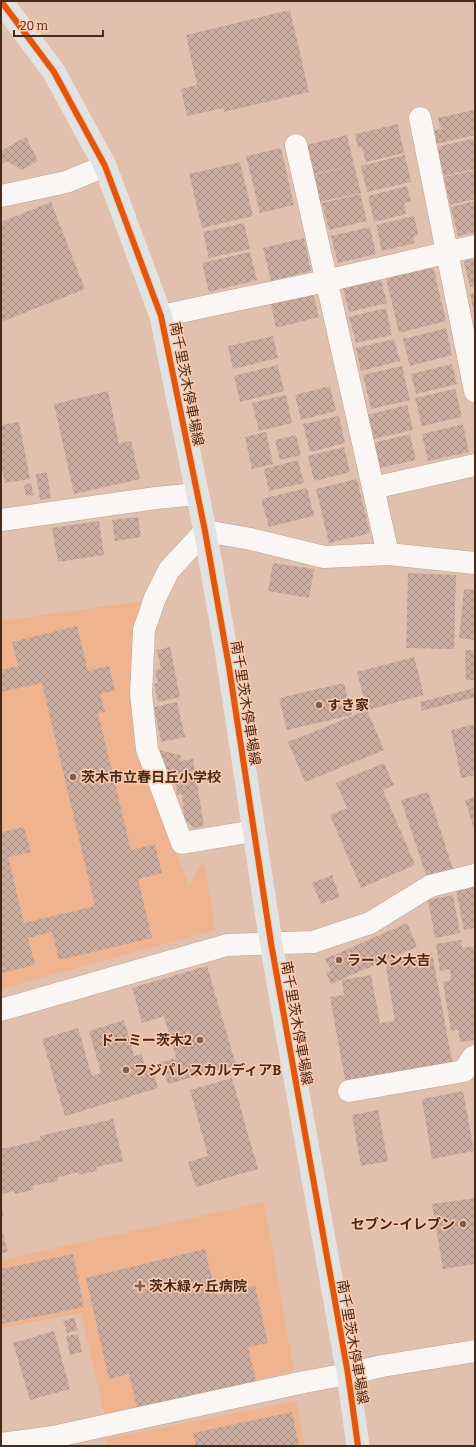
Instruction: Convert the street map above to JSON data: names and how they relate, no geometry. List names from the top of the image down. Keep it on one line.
{"streets":{"main road":["南千里茨木停車場線"]},"places":{"other":["すき家","茨木市立春日丘小学校","ラーメン大吉","ドーミー茨木2","フジパレスカルディアB","セブン-イレブン"],"health":["茨木緑ヶ丘病院"]},"scale_bar":"20 m"}
